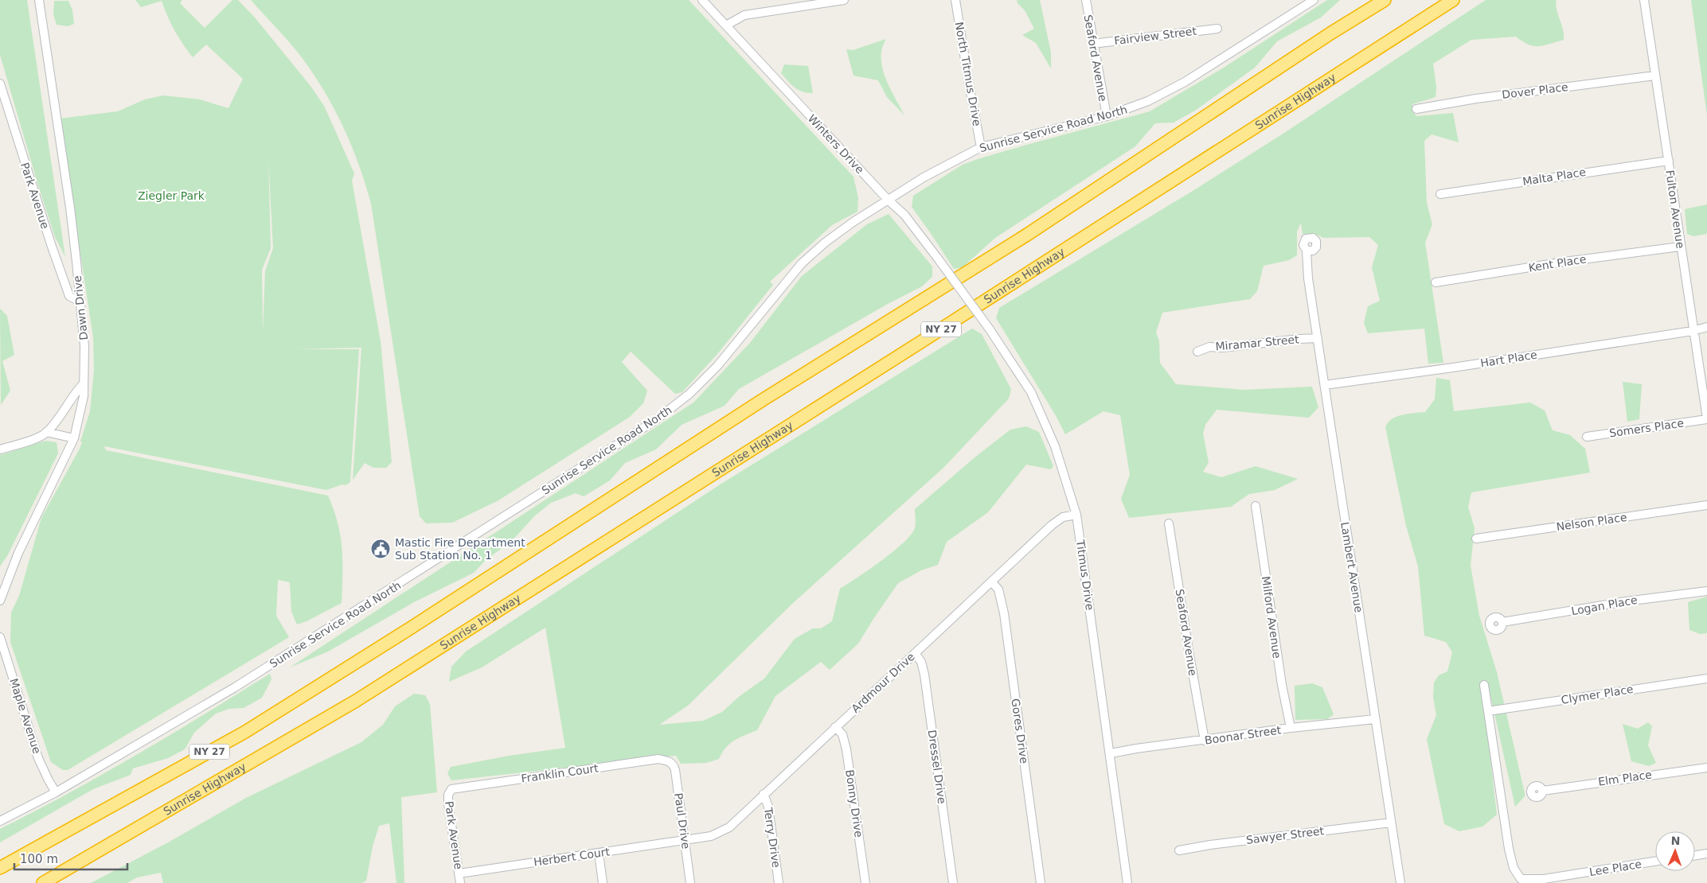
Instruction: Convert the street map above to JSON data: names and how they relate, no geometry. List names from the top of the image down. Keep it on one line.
{"streets":{"highway":["Sunrise Highway","NY 27"],"street":["Fairview Street","Seaford Avenue","North Titmus Drive","Dover Place","Sunrise Service Road North","Winters Drive","Malta Place","Park Avenue","Fulton Avenue","Kent Place","Dawn Drive","Miramar Street","Hart Place","Somers Place","Nelson Place","Lambert Avenue","Titmus Drive","Logan Place","Milford Avenue","Ardmour Drive","Clymer Place","Maple Avenue","Gores Drive","Boonar Street","Dressel Drive","Franklin Court","Elm Place","Bonny Drive","Paul Drive","Sawyer Street","Terry Drive","Herbert Court","Lee Place"]},"crossings":[["Fairview Street","Seaford Avenue"],["Seaford Avenue","Sunrise Service Road North"],["Seaford Avenue","Boonar Street"],["North Titmus Drive","Sunrise Service Road North"],["Dover Place","Fulton Avenue"],["Sunrise Service Road North","Winters Drive"],["Sunrise Service Road North","Maple Avenue"],["Winters Drive","Titmus Drive"],["Malta Place","Fulton Avenue"],["Park Avenue","Dawn Drive"],["Park Avenue","Franklin Court"],["Park Avenue","Herbert Court"],["Fulton Avenue","Kent Place"],["Fulton Avenue","Hart Place"],["Fulton Avenue","Somers Place"],["Miramar Street","Lambert Avenue"],["Hart Place","Lambert Avenue"],["Lambert Avenue","Boonar Street"],["Lambert Avenue","Sawyer Street"],["Titmus Drive","Ardmour Drive"],["Titmus Drive","Boonar Street"],["Milford Avenue","Boonar Street"],["Ardmour Drive","Gores Drive"],["Ardmour Drive","Dressel Drive"],["Ardmour Drive","Bonny Drive"],["Ardmour Drive","Paul Drive"],["Ardmour Drive","Terry Drive"],["Ardmour Drive","Herbert Court"],["Clymer Place","Lee Place"],["Franklin Court","Paul Drive"],["Paul Drive","Herbert Court"]],"parks":["Ziegler Park"],"places":{"public building":["Mastic Fire Department Sub Station No. 1"]},"scale_bar":"100 m","north":"top"}
